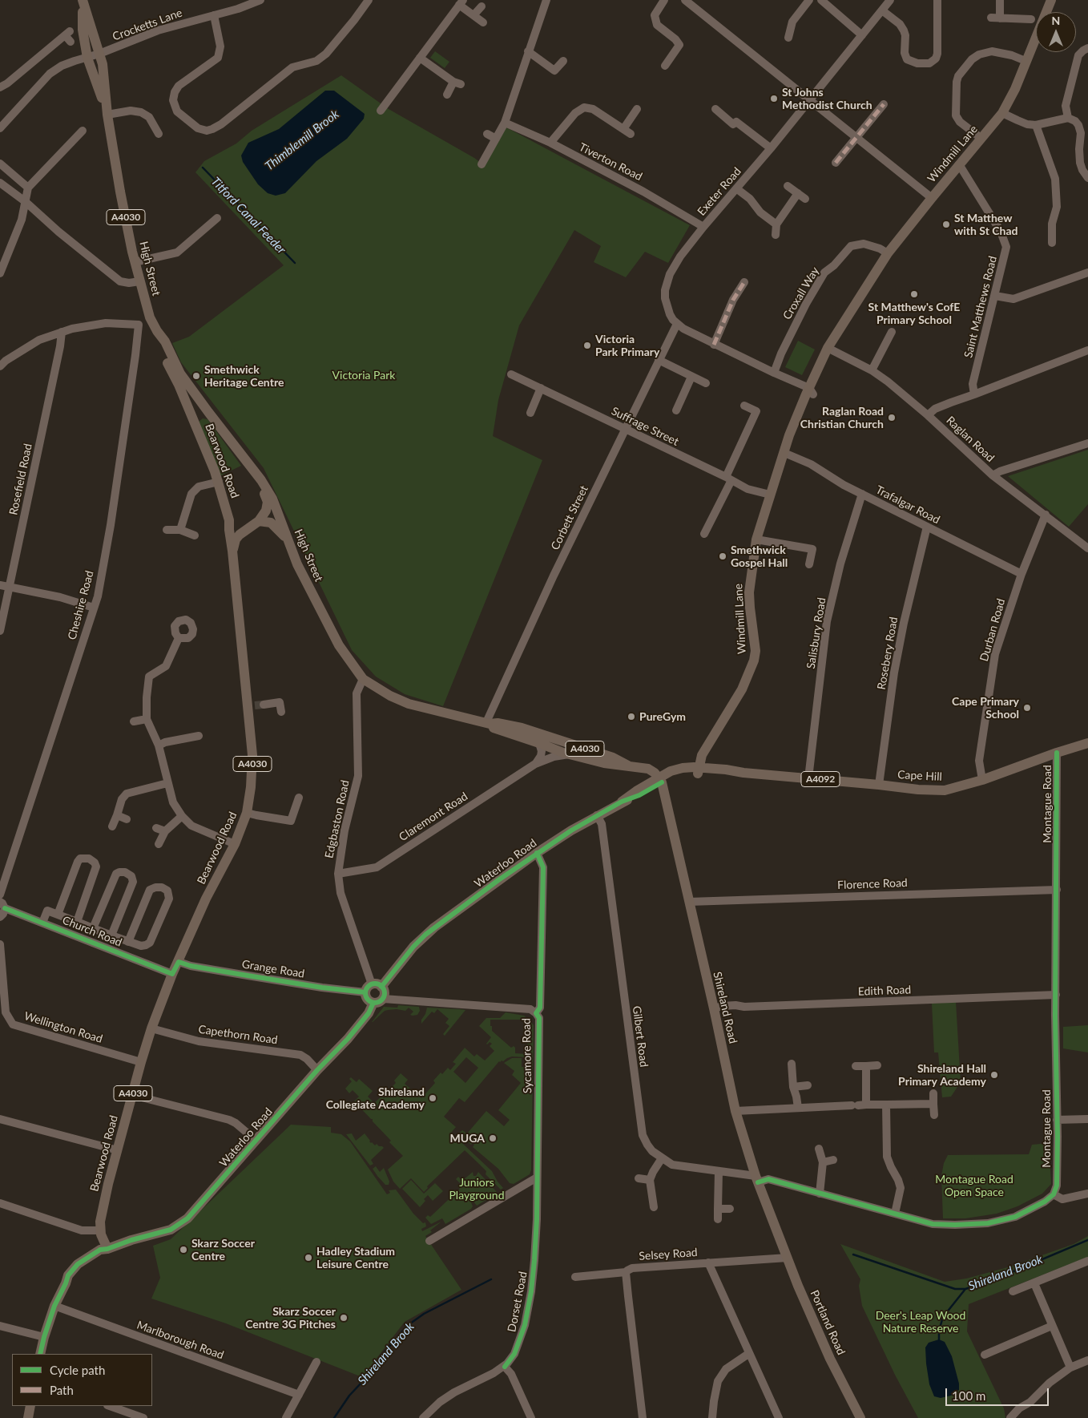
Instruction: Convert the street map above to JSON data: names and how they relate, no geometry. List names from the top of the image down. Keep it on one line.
{"streets":{"main road":["Windmill Lane","A4030","High Street","Bearwood Road","Cape Hill","A4092","Waterloo Road","Shireland Road","Portland Road"],"street":["Crocketts Lane","Tiverton Road","Exeter Road","Croxall Way","Saint Matthews Road","Suffrage Street","Raglan Road","Rosefield Road","Trafalgar Road","Corbett Street","Cheshire Road","Durban Road","Salisbury Road","Rosebery Road","Montague Road","Claremont Road","Edgbaston Road","Florence Road","Church Road","Grange Road","Edith Road","Wellington Road","Capethorn Road","Gilbert Road","Sycamore Road","Selsey Road","Dorset Road","Marlborough Road"]},"crossings":[["Crocketts Lane","High Street"],["Windmill Lane","Croxall Way"],["Windmill Lane","Saint Matthews Road"],["Windmill Lane","Suffrage Street"],["Windmill Lane","Raglan Road"],["Windmill Lane","Trafalgar Road"],["Windmill Lane","Cape Hill"],["Tiverton Road","Exeter Road"],["Exeter Road","Corbett Street"],["A4030","High Street"],["A4030","Bearwood Road"],["A4030","Cape Hill"],["A4030","Claremont Road"],["A4030","Waterloo Road"],["A4030","Shireland Road"],["High Street","Bearwood Road"],["High Street","Corbett Street"],["High Street","Edgbaston Road"],["Suffrage Street","Corbett Street"],["Raglan Road","Durban Road"],["Bearwood Road","Waterloo Road"],["Bearwood Road","Church Road"],["Bearwood Road","Grange Road"],["Bearwood Road","Wellington Road"],["Bearwood Road","Capethorn Road"],["Trafalgar Road","Durban Road"],["Trafalgar Road","Salisbury Road"],["Trafalgar Road","Rosebery Road"],["Durban Road","Cape Hill"],["Salisbury Road","Cape Hill"],["Rosebery Road","Cape Hill"],["Cape Hill","Montague Road"],["Cape Hill","Waterloo Road"],["Cape Hill","Shireland Road"],["Montague Road","Florence Road"],["Montague Road","Edith Road"],["Claremont Road","Edgbaston Road"],["Edgbaston Road","Waterloo Road"],["Edgbaston Road","Grange Road"],["Waterloo Road","Grange Road"],["Waterloo Road","Shireland Road"],["Waterloo Road","Capethorn Road"],["Waterloo Road","Gilbert Road"],["Waterloo Road","Sycamore Road"],["Florence Road","Shireland Road"],["Edith Road","Shireland Road"],["Shireland Road","Gilbert Road"],["Shireland Road","Portland Road"],["Sycamore Road","Dorset Road"],["Selsey Road","Portland Road"]],"water":["Thimblemill Brook","Titford Canal Feeder","Shireland Brook"],"parks":["Victoria Park","Montague Road Open Space","Juniors Playground","Deer's Leap Wood Nature Reserve"],"places":["St Johns Methodist Church","St Matthew with St Chad","St Matthew's CofE Primary School","Victoria Park Primary","Smethwick Heritage Centre","Raglan Road Christian Church","Smethwick Gospel Hall","Cape Primary School","PureGym","Shireland Hall Primary Academy","Shireland Collegiate Academy","MUGA","Skarz Soccer Centre","Hadley Stadium Leisure Centre","Skarz Soccer Centre 3G Pitches"],"legend":["Cycle path","Path"],"scale_bar":"100 m","north":"top"}
